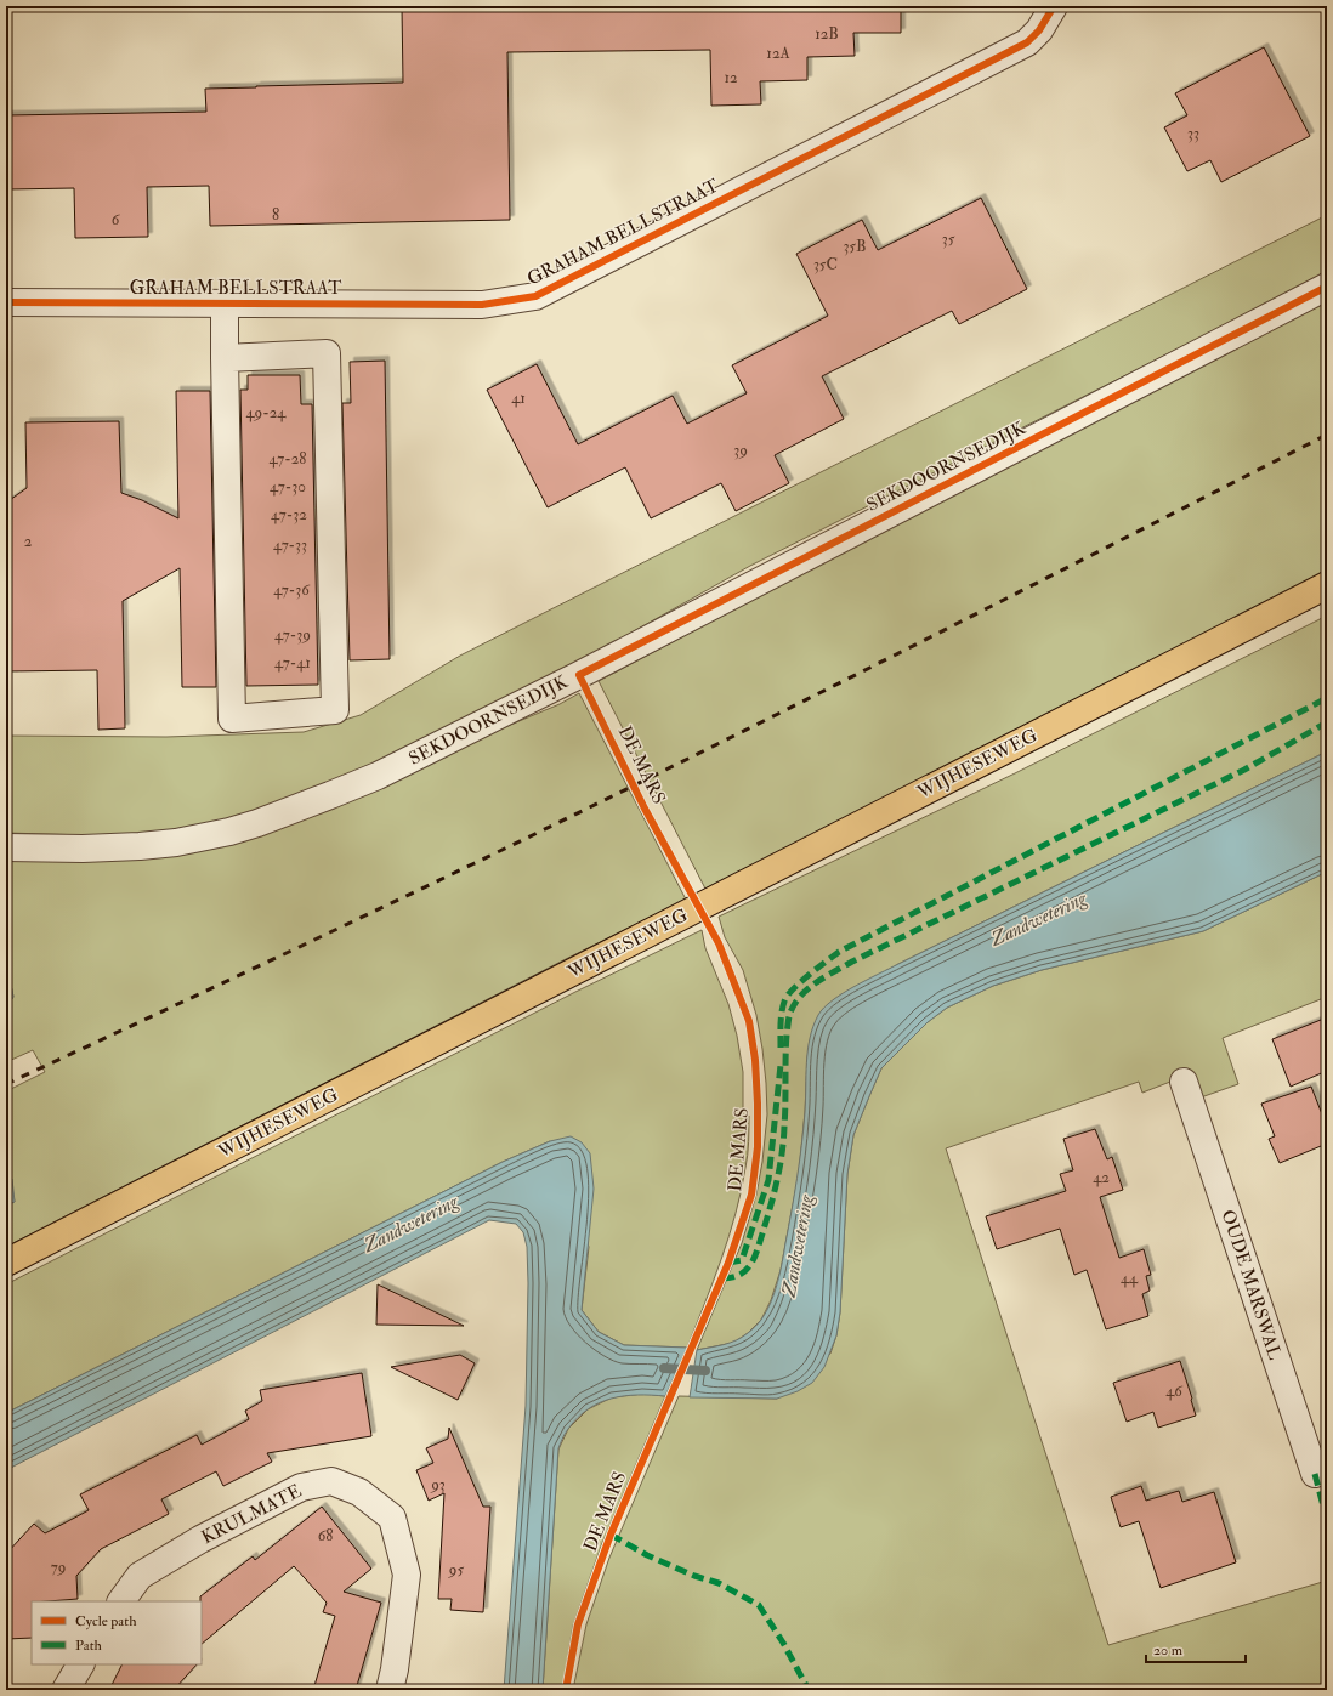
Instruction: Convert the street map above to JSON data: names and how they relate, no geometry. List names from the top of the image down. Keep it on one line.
{"streets":{"main road":["WIJHESEWEG"],"street":["GRAHAM BELLSTRAAT","SEKDOORNSEDIJK","OUDE MARSWAL","KRULMATE"],"cycle path":["DE MARS"]},"water":["Zandwetering"],"house_numbers":["12B","12A","12","33","8","6","35","35B","35C","41","49-24","39","47-28","47-30","47-32","2","47-33","47-36","47-39","47-41","42","44","46","93","68","79","95"],"legend":["Cycle path","Path"],"scale_bar":"20 m"}
